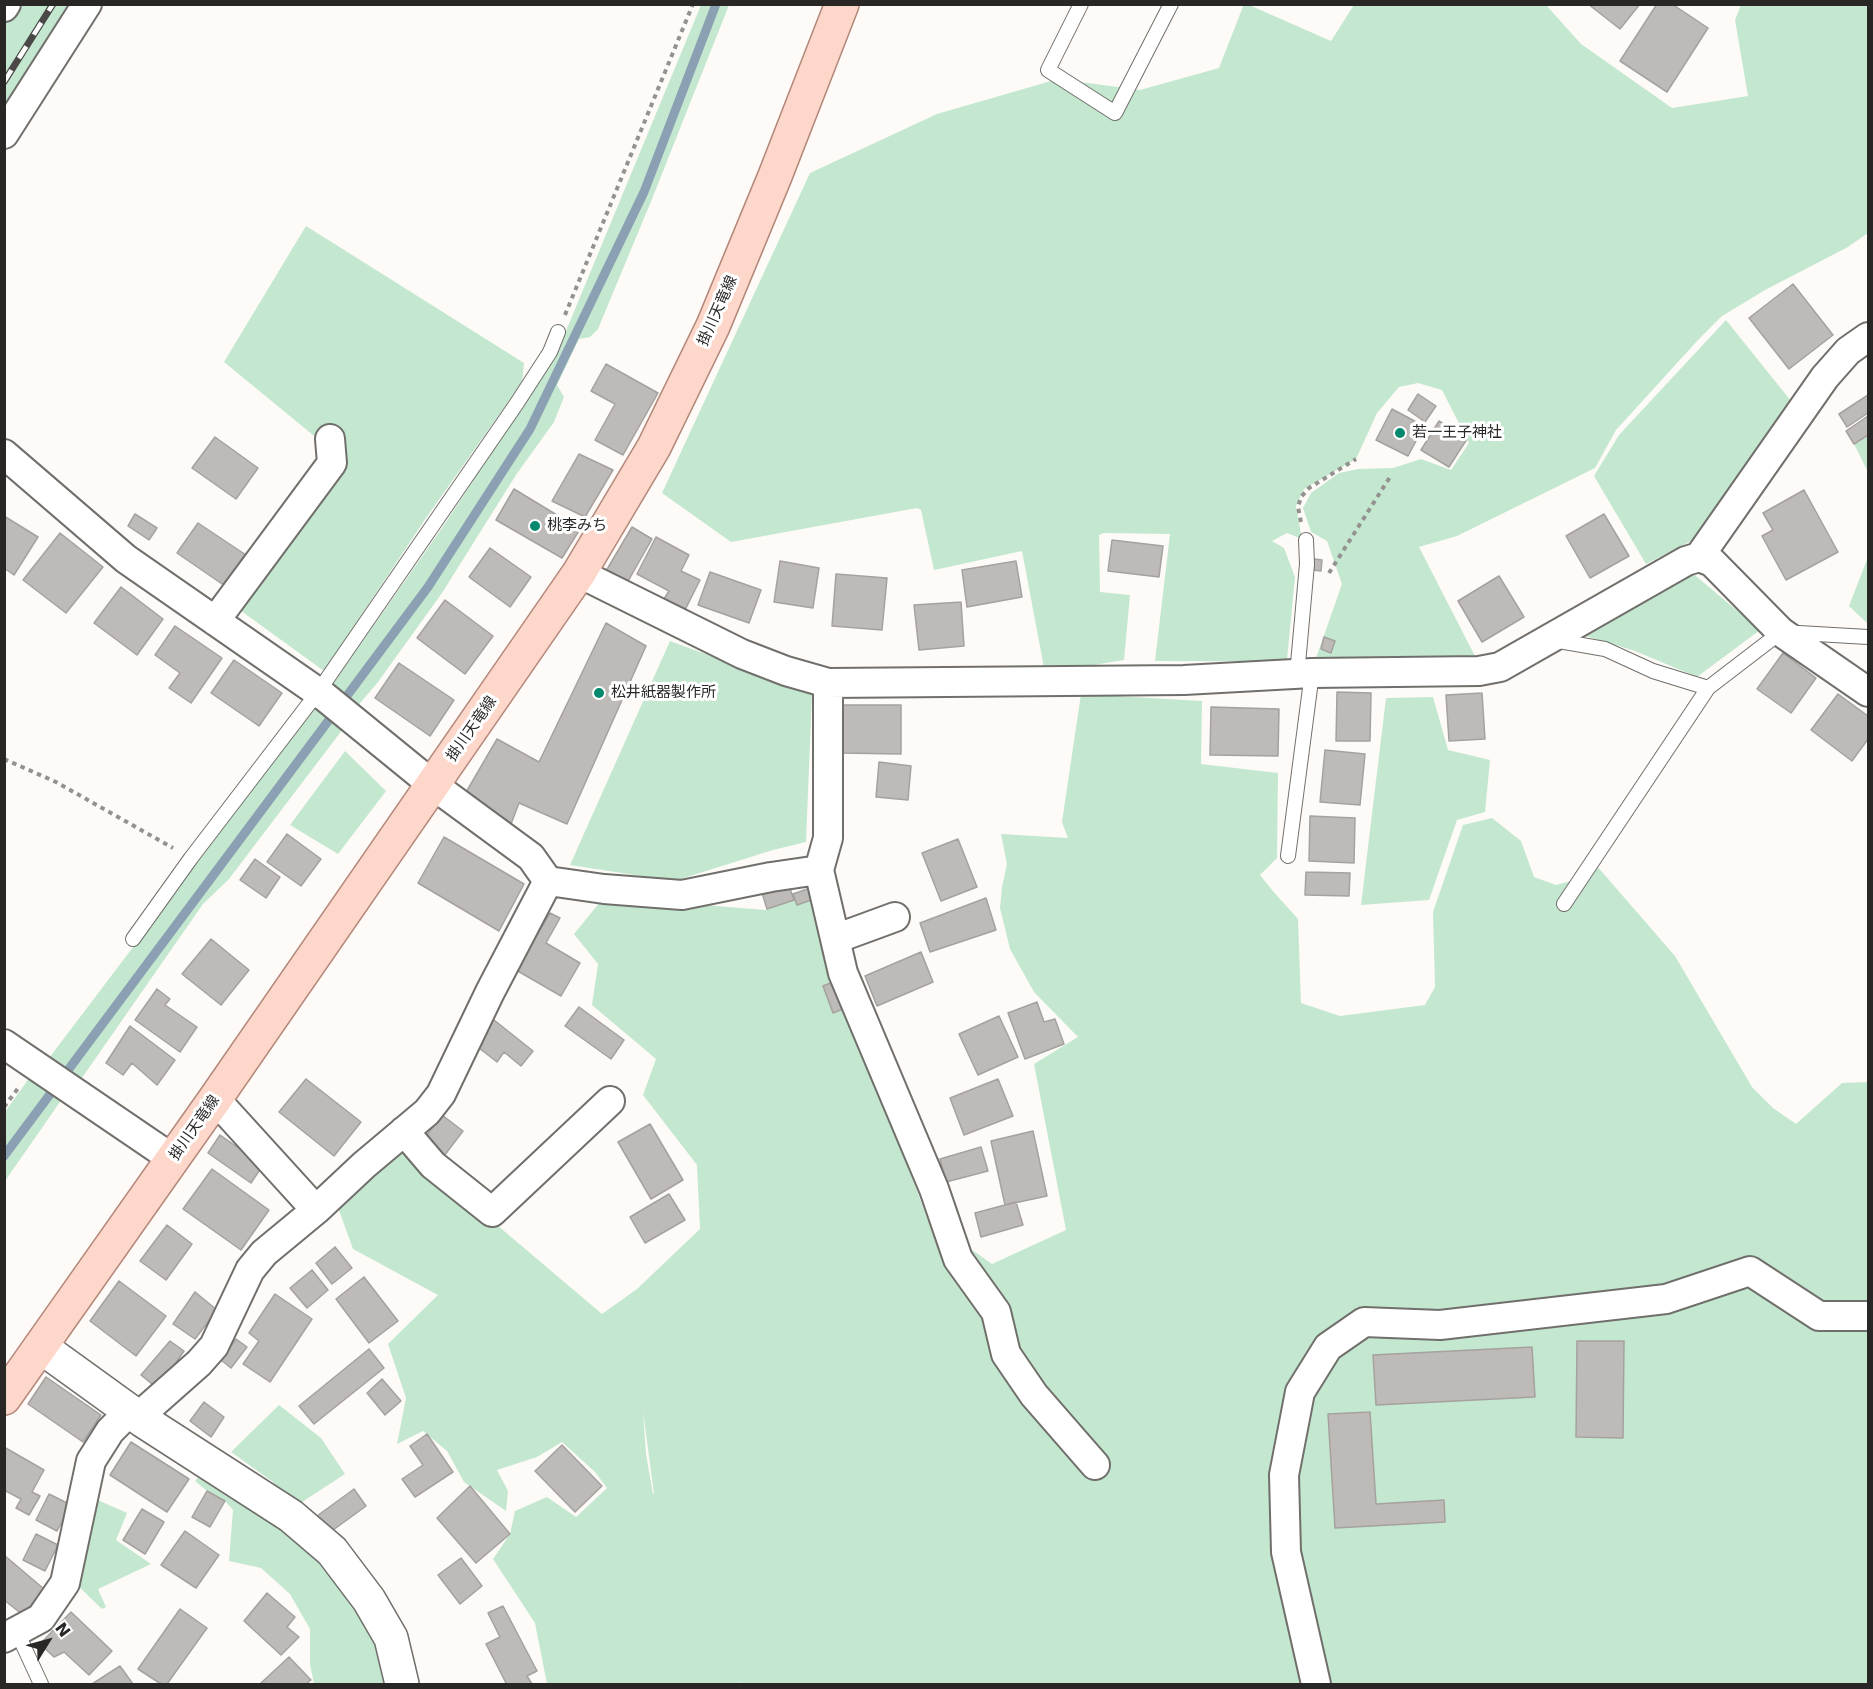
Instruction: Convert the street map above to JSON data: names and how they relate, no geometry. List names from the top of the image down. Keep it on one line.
{"streets":{"main road":["掛川天竜線"]},"places":["若一王子神社","桃李みち","松井紙器製作所"],"north":"top right"}
